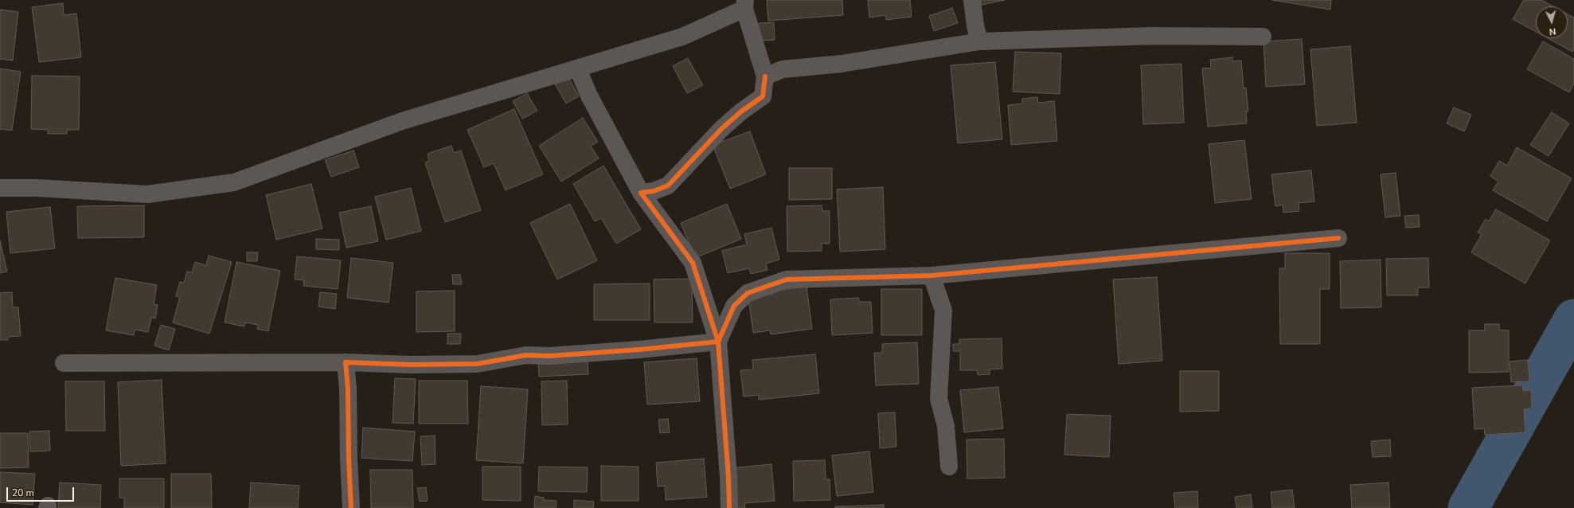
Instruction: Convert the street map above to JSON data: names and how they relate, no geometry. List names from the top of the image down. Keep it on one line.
{"scale_bar":"20 m","north":"bottom"}
